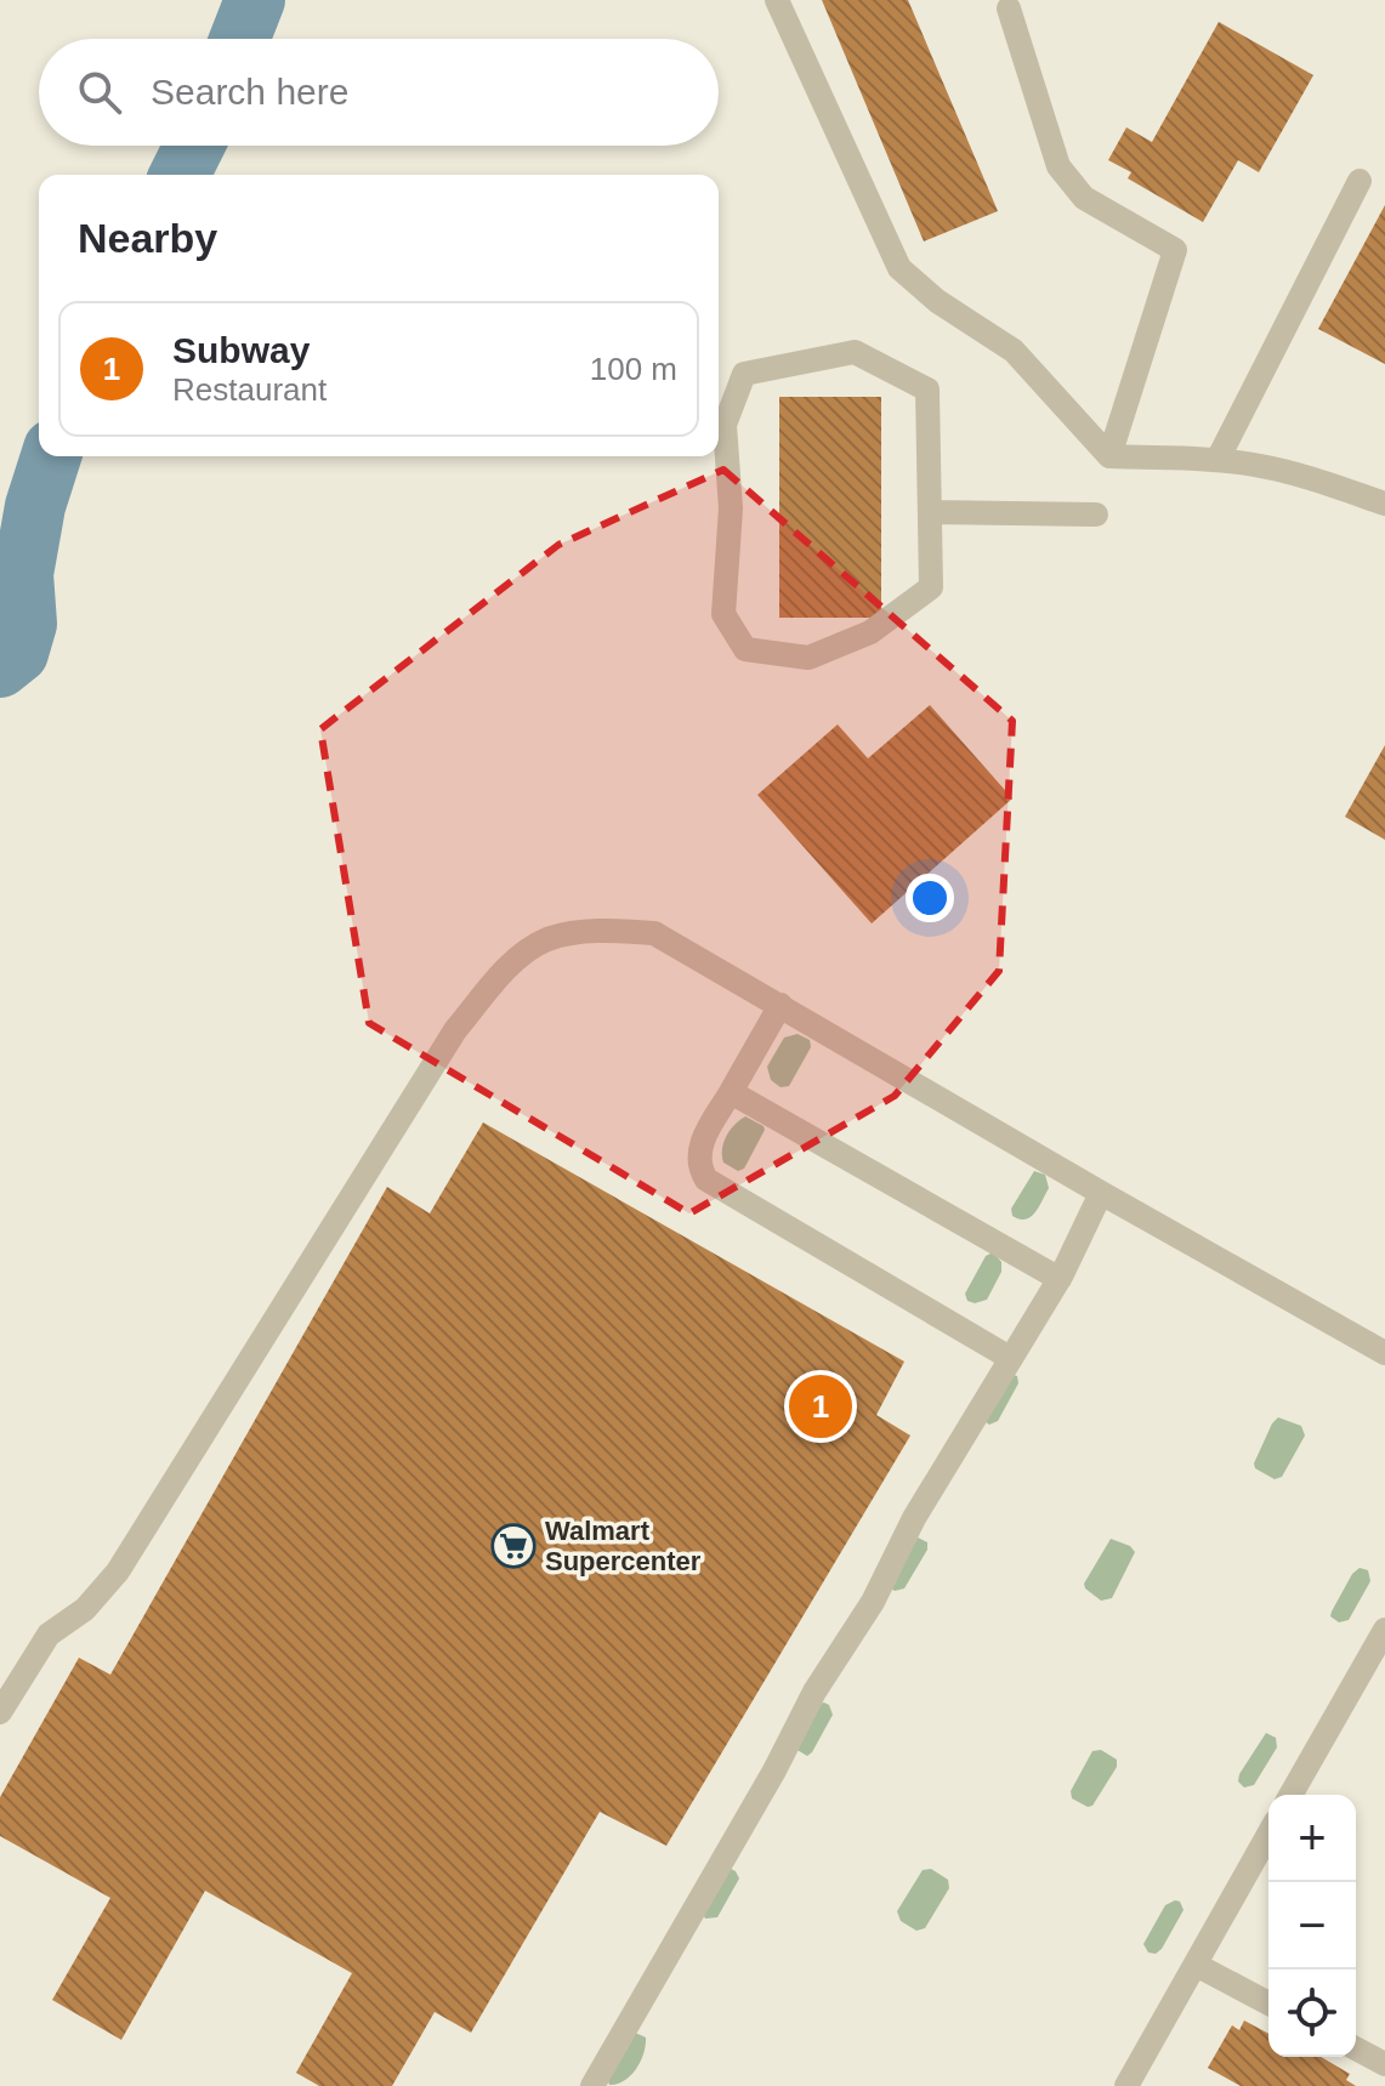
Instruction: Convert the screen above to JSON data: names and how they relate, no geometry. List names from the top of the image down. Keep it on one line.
{"places":{"supermarket":["Walmart Supercenter"]},"page":{"search":"Search here","heading":"Nearby","list":[{"mark":"1","name":"Subway","note":"Restaurant","value":"100 m"}],"pins":"1","map_buttons":["+","−"]}}
